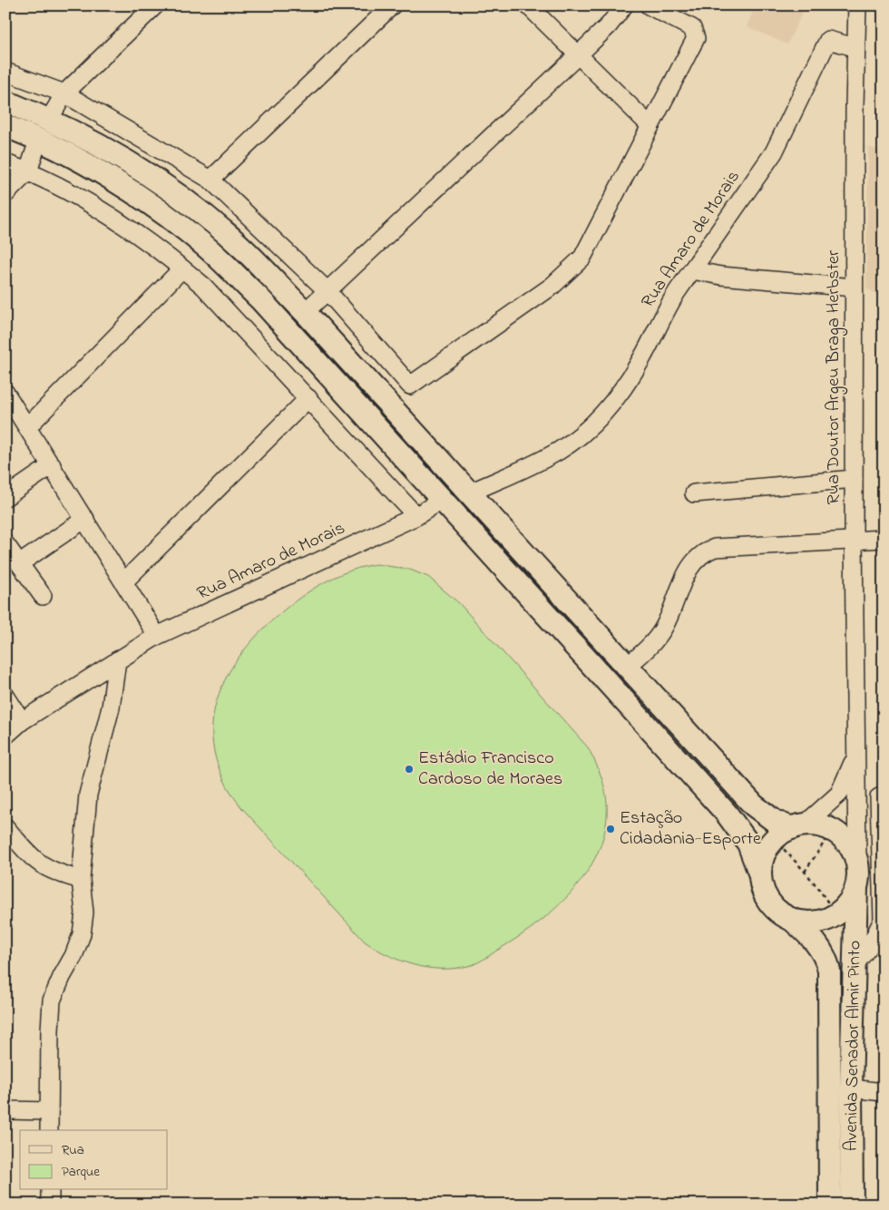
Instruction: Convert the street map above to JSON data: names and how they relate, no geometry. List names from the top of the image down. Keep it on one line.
{"streets":{"main road":["Avenida Senador Almir Pinto"],"street":["Rua Amaro de Morais","Rua Doutor Argeu Braga Herbster"]},"crossings":[["Rua Amaro de Morais","Rua Doutor Argeu Braga Herbster"],["Rua Doutor Argeu Braga Herbster","Avenida Senador Almir Pinto"]],"places":["Estádio Francisco Cardoso de Moraes","Estação Cidadania-Esporte"],"legend":["Rua","Parque"]}
